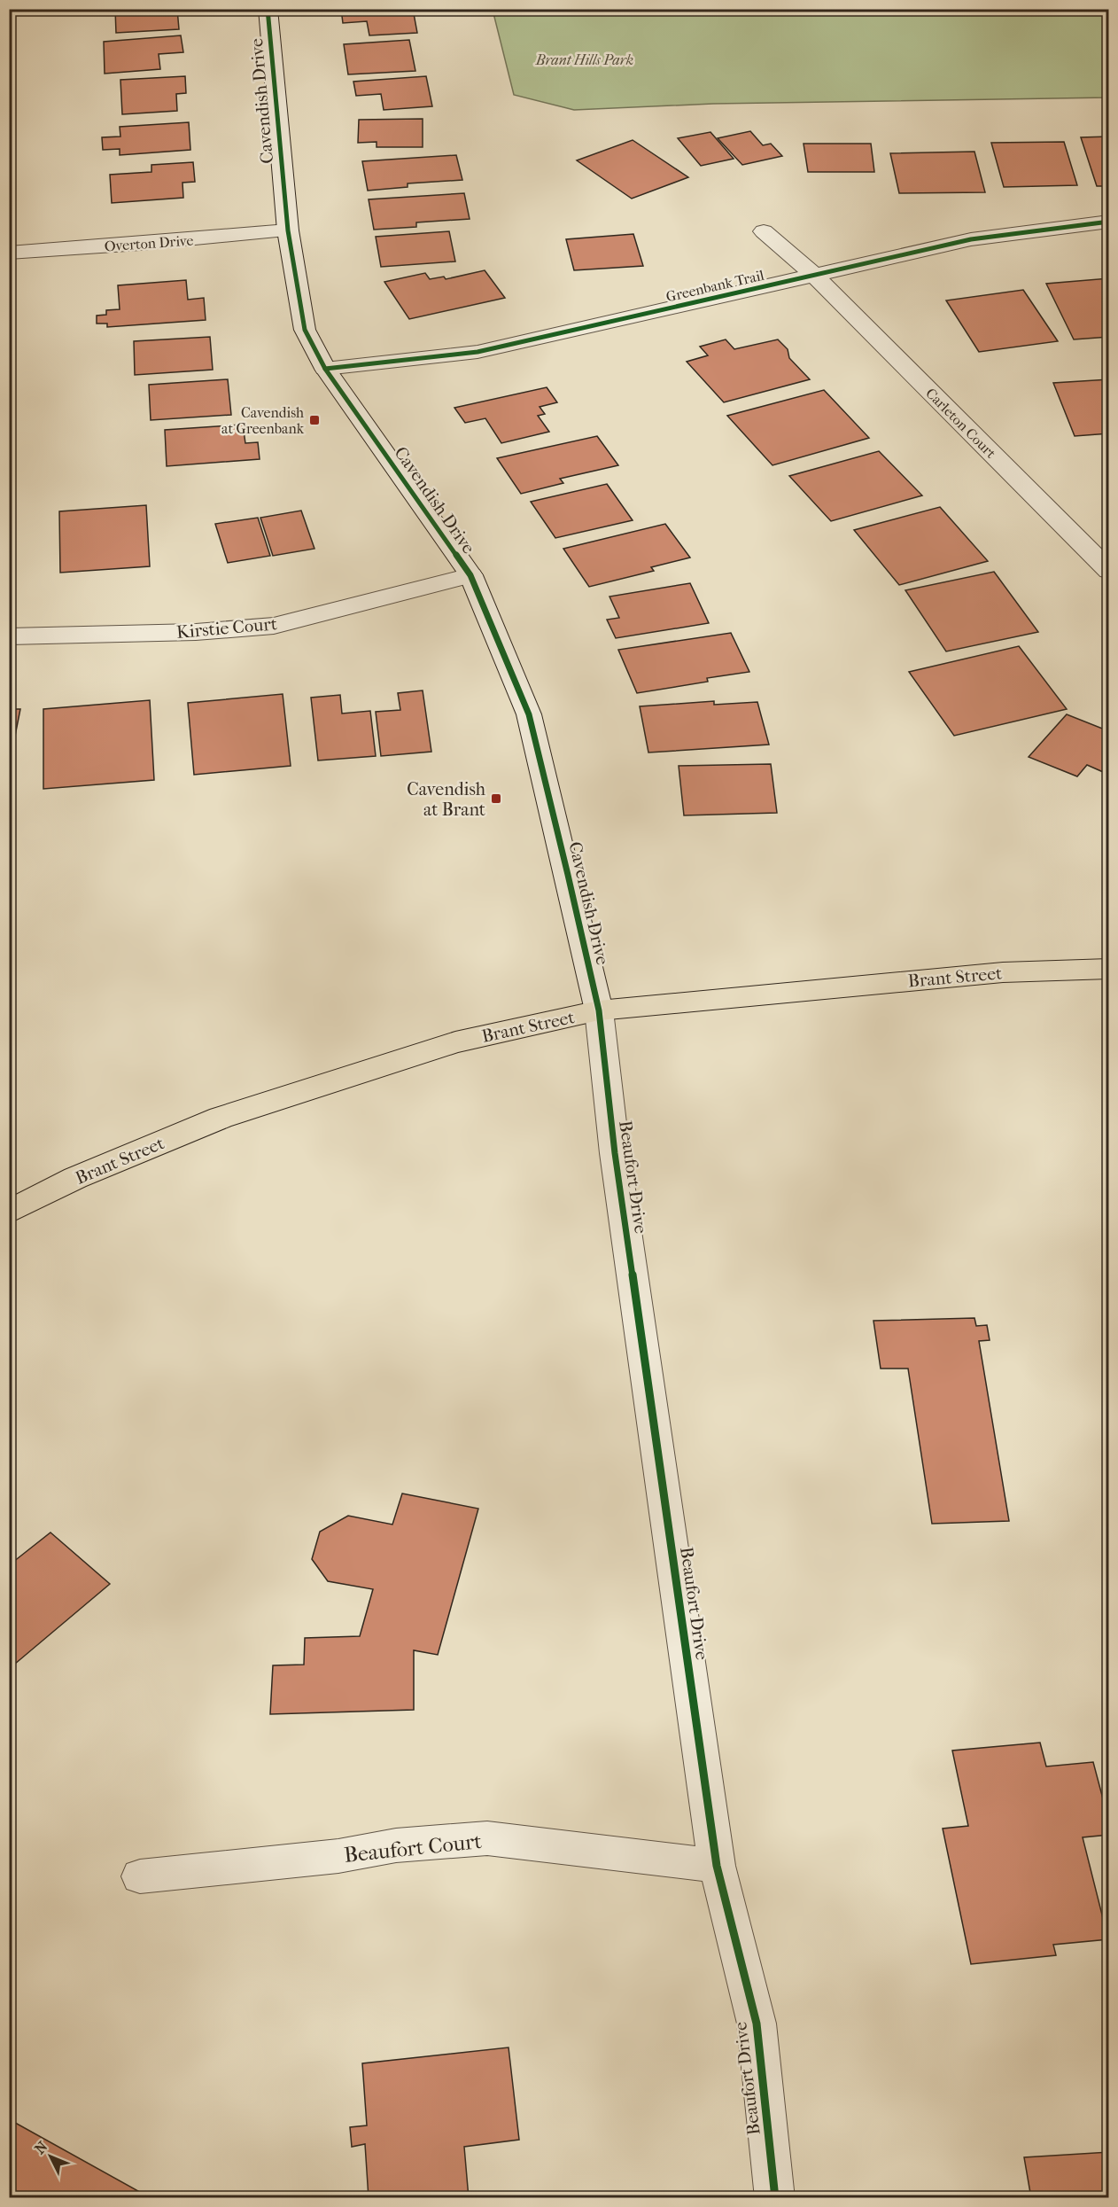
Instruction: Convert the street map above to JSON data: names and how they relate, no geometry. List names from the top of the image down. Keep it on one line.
{"streets":{"main road":["Brant Street"],"street":["Cavendish Drive","Overton Drive","Greenbank Trail","Carleton Court","Kirstie Court","Beaufort Drive","Beaufort Court"]},"crossings":[["Cavendish Drive","Overton Drive"],["Cavendish Drive","Greenbank Trail"],["Cavendish Drive","Kirstie Court"],["Cavendish Drive","Brant Street"],["Cavendish Drive","Beaufort Drive"],["Greenbank Trail","Carleton Court"],["Brant Street","Beaufort Drive"],["Beaufort Drive","Beaufort Court"]],"parks":["Brant Hills Park"],"places":{"transit":["Cavendish at Greenbank","Cavendish at Brant"]},"north":"top left"}
